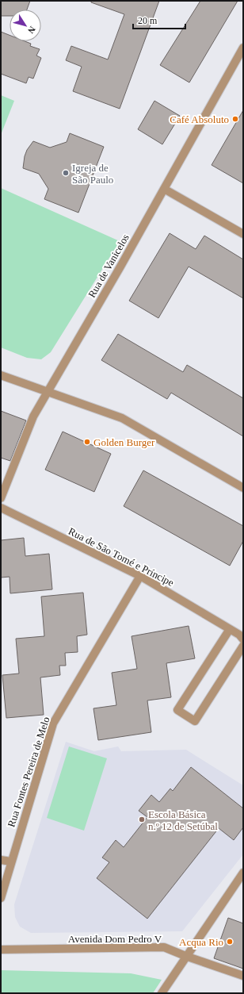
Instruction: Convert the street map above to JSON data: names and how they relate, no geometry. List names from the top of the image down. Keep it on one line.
{"streets":{"street":["Rua de Vanicelos","Rua de São Tomé e Príncipe","Rua Fontes Pereira de Melo","Avenida Dom Pedro V"]},"crossings":[["Rua de São Tomé e Príncipe","Rua Fontes Pereira de Melo"]],"places":["Café Absoluto","Igreja de São Paulo","Golden Burger","Escola Básica n.º 12 de Setúbal","Acqua Rio"],"scale_bar":"20 m","north":"bottom right"}
